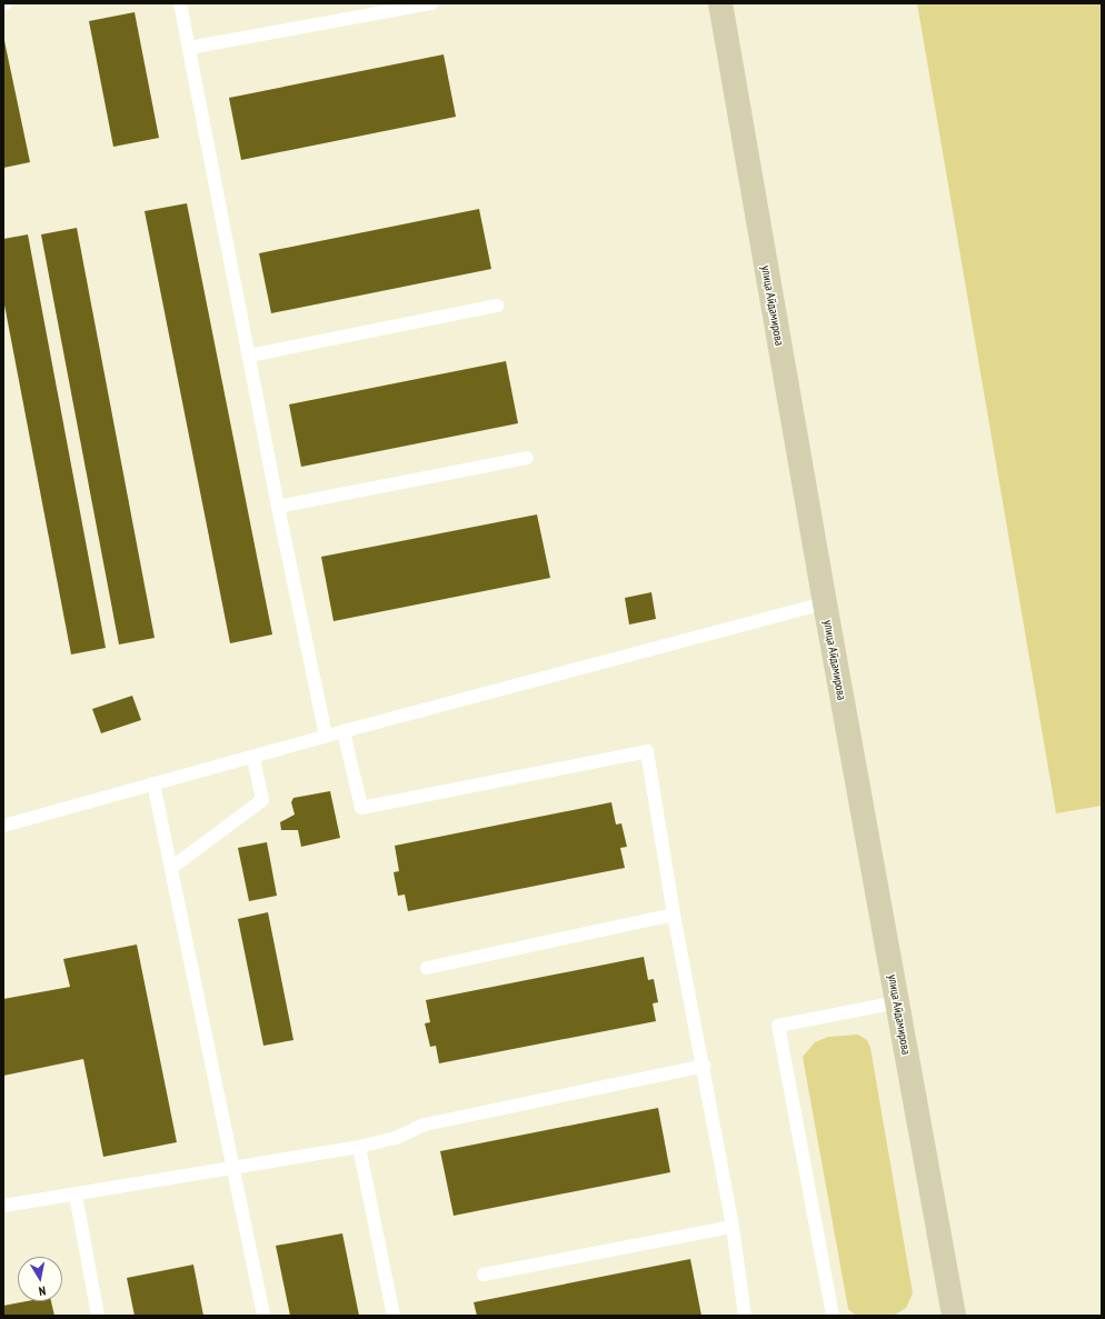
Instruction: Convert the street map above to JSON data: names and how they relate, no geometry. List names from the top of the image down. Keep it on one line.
{"streets":{"main road":["улица Айдамирова"]},"north":"bottom"}
